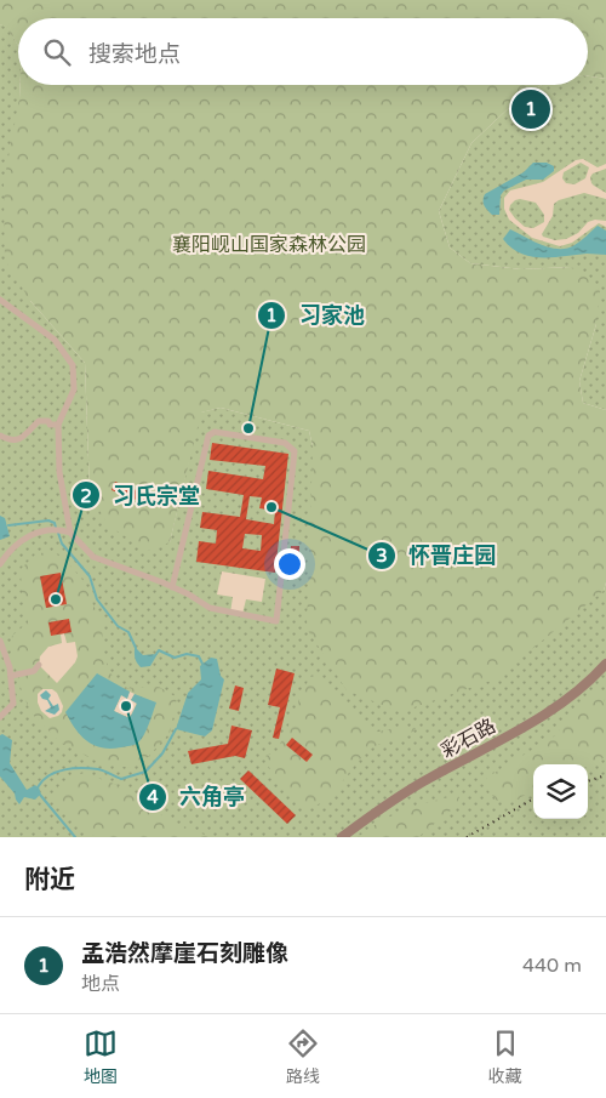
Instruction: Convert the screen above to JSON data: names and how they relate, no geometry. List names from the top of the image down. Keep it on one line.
{"streets":{"street":["彩石路"]},"parks":["襄阳岘山国家森林公园"],"places":["习家池","怀晋庄园","习氏宗堂","六角亭"],"page":{"search":"搜索地点","pins":"1","heading":"附近","list":[{"mark":"1","name":"孟浩然摩崖石刻雕像","note":"地点","value":"440 m"}],"nav":["地图","路线","收藏"]}}
